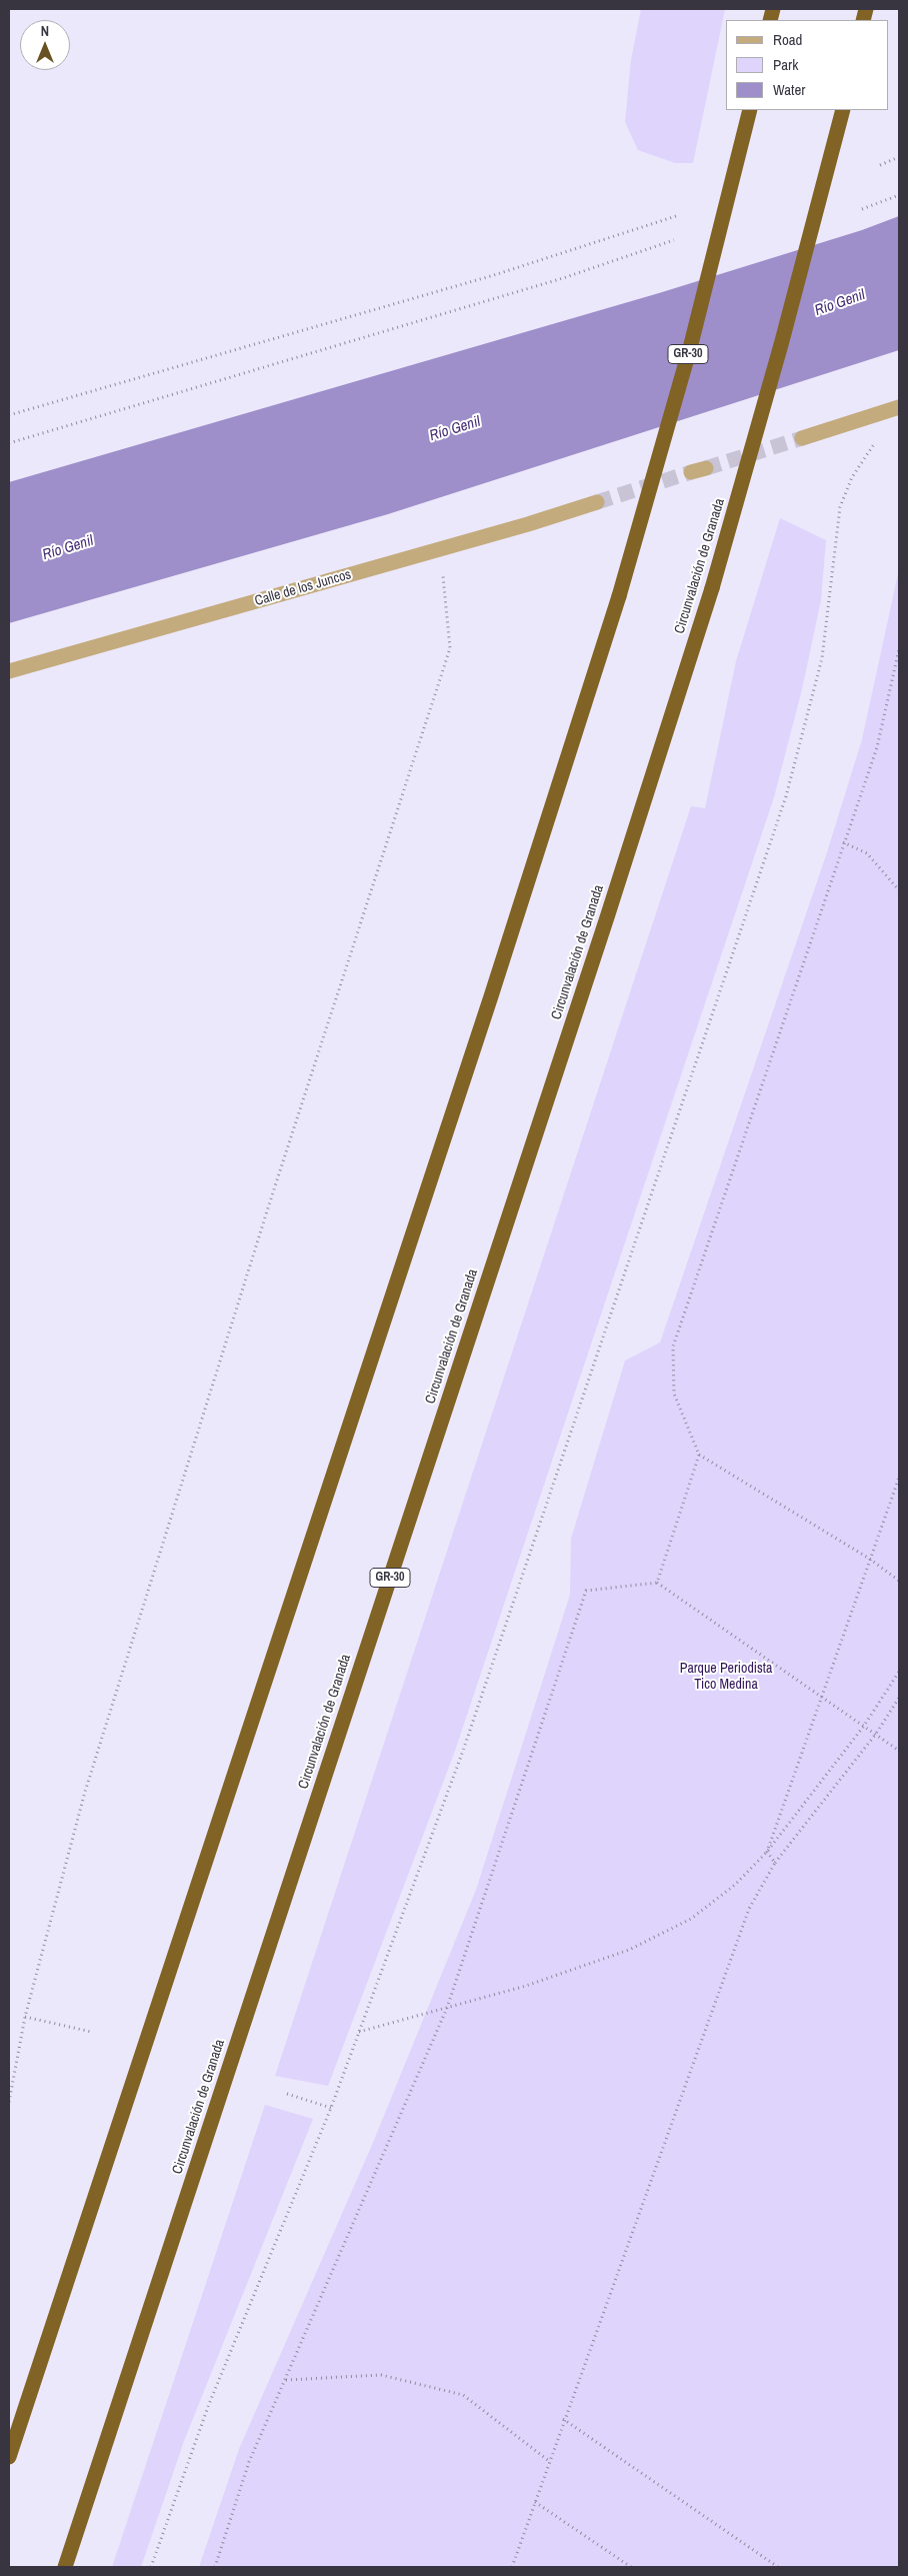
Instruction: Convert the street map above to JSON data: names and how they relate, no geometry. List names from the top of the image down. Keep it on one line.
{"streets":{"highway":["GR-30","Circunvalación de Granada"],"street":["Calle de los Juncos"]},"water":["Río Genil"],"parks":["Parque Periodista Tico Medina"],"legend":["Road","Park","Water"],"north":"top"}
